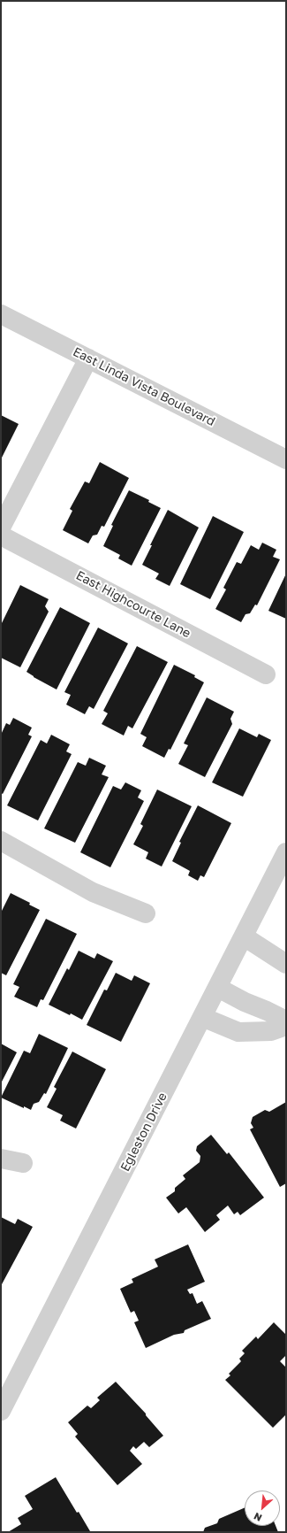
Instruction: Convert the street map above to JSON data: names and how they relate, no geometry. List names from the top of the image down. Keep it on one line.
{"streets":{"street":["East Linda Vista Boulevard","East Highcourte Lane","Egleston Drive"]},"north":"bottom left"}
